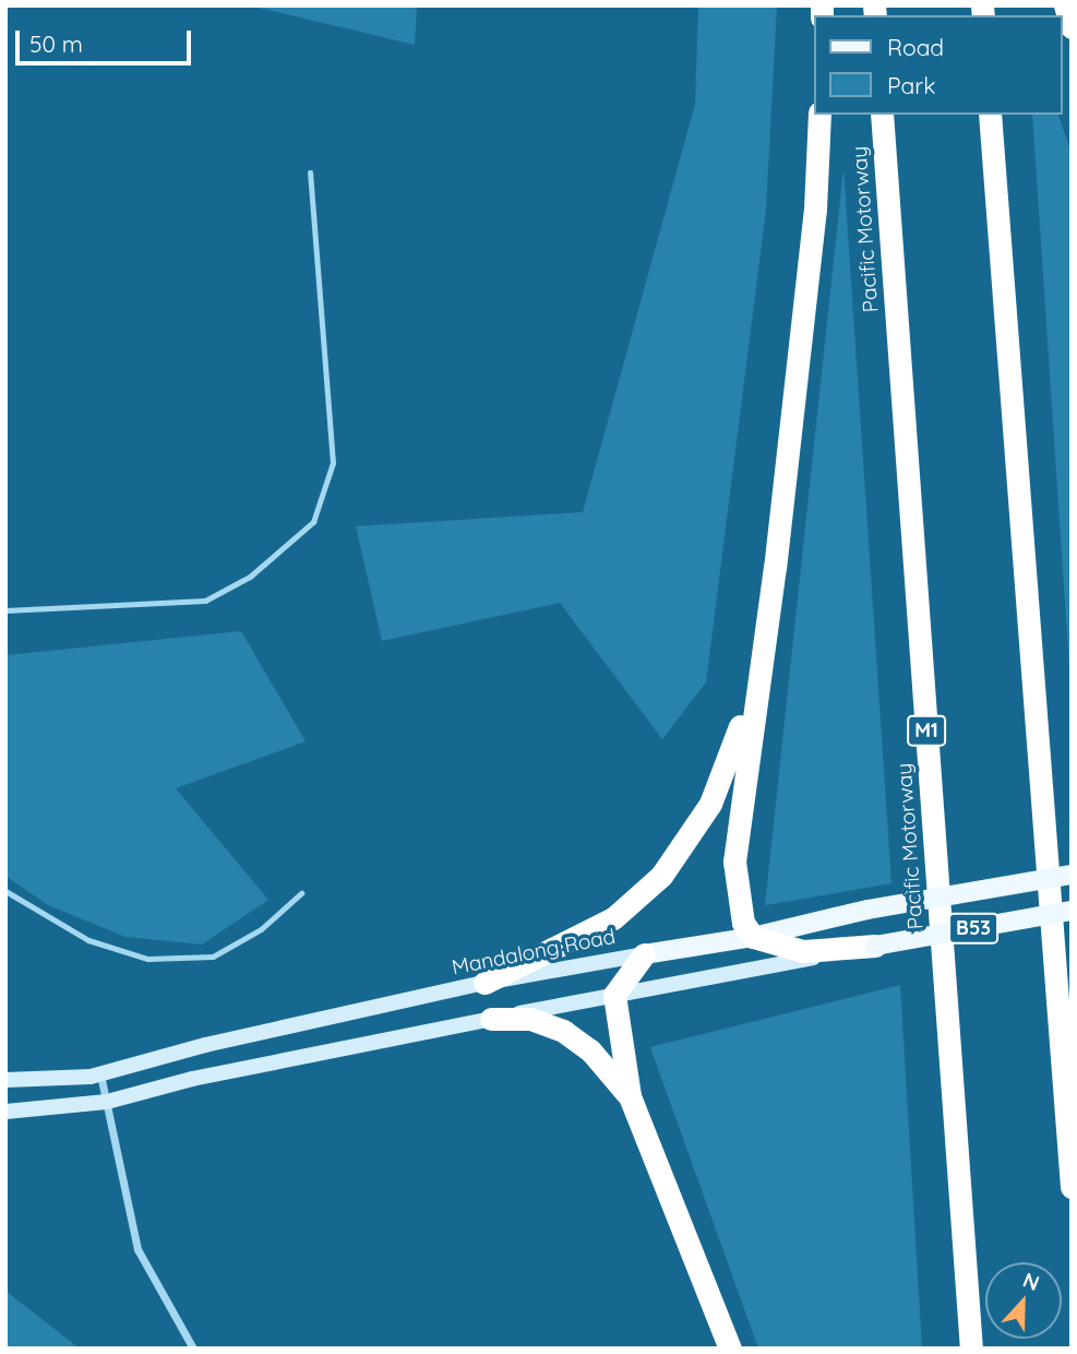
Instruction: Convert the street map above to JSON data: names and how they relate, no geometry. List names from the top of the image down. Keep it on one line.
{"streets":{"highway":["Pacific Motorway","M1"],"main road":["B53","Mandalong Road"]},"legend":["Road","Park"],"scale_bar":"50 m","north":"top"}
